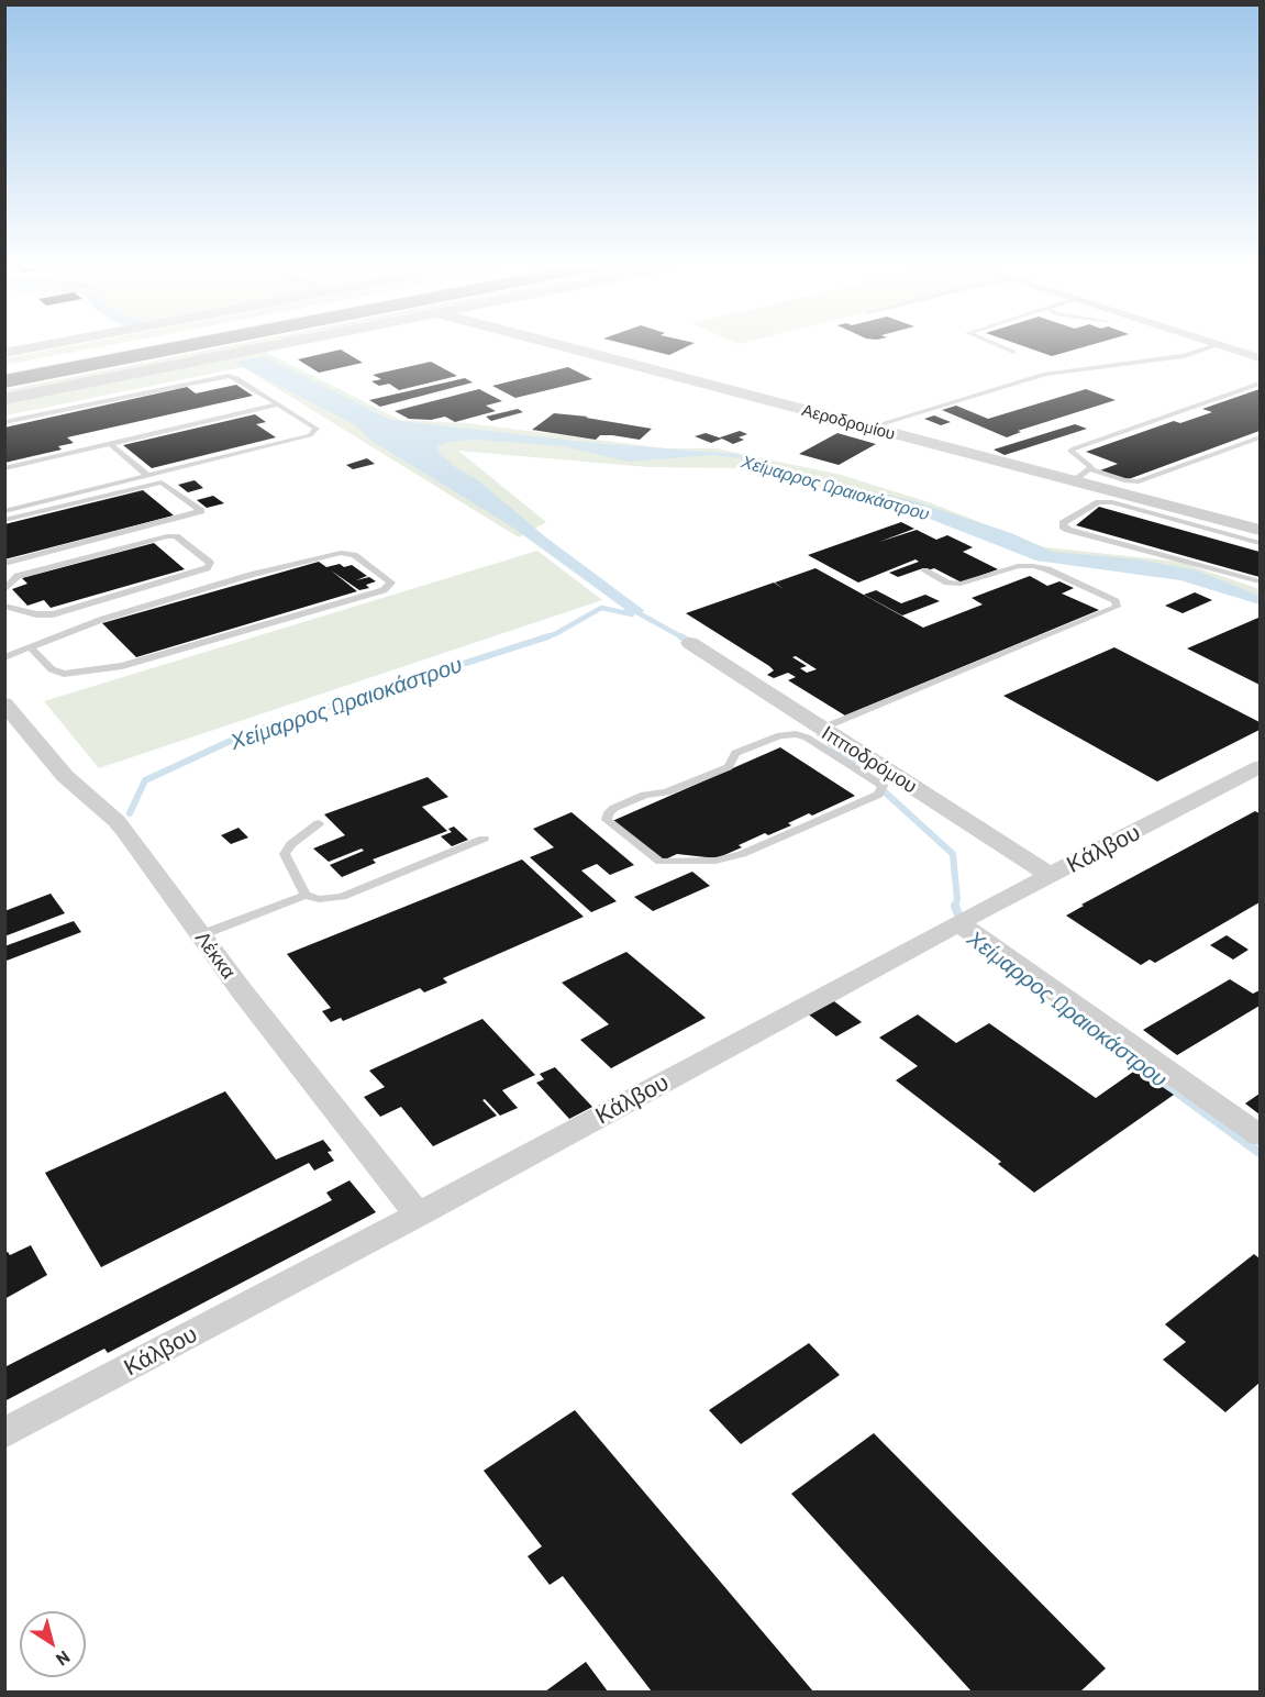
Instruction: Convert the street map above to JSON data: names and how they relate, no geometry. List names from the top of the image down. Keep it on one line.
{"streets":{"street":["Αεροδρομίου","Ιπποδρόμου","Κάλβου","Λέκκα"]},"crossings":[["Ιπποδρόμου","Κάλβου"],["Κάλβου","Λέκκα"]],"water":["Χείμαρρος Ωραιοκάστρου"],"north":"bottom right"}
